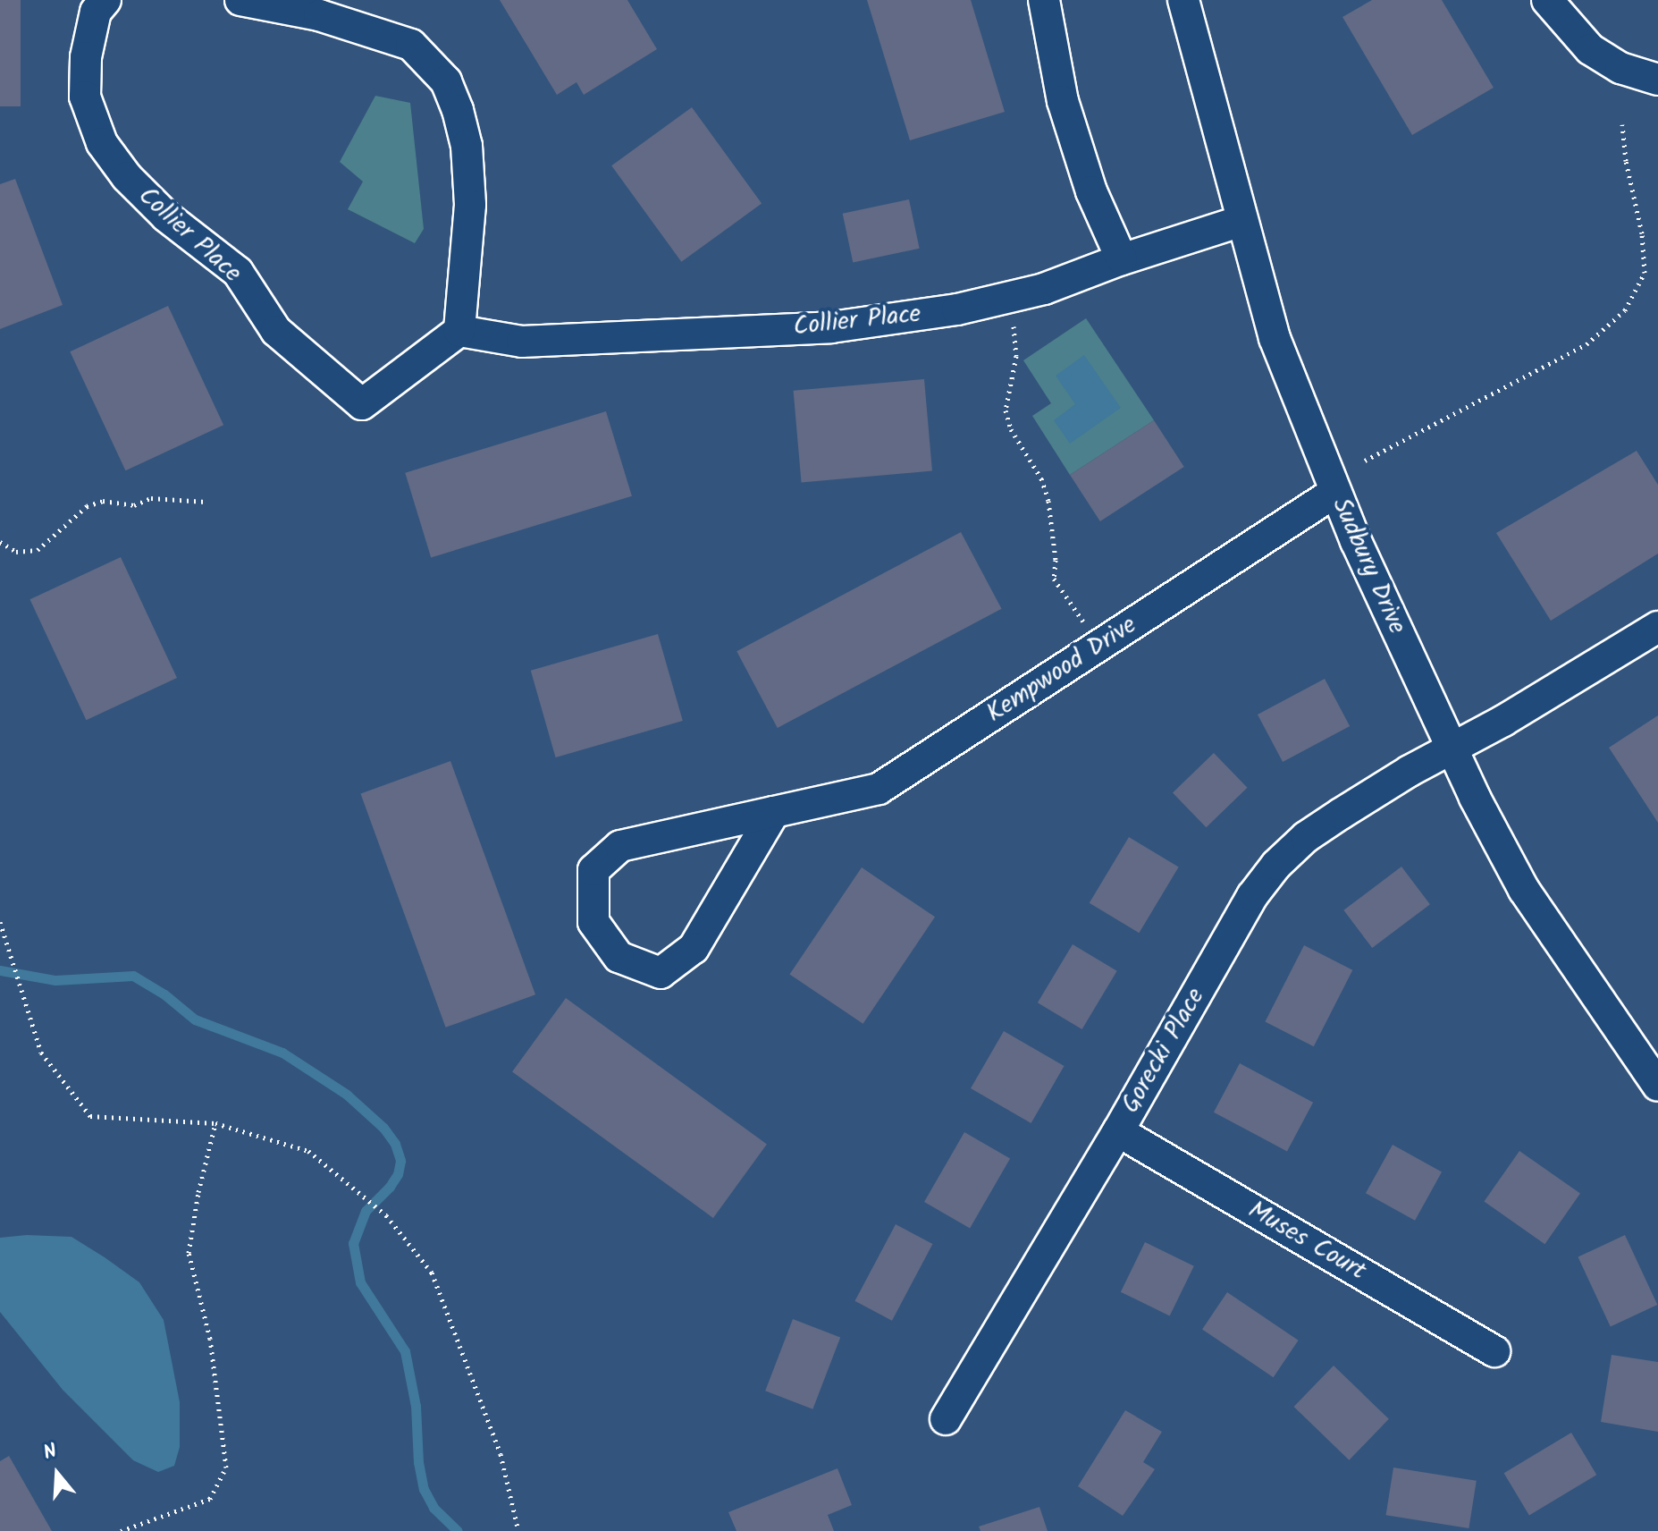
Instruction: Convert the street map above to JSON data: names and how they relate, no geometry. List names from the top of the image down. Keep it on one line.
{"streets":{"street":["Collier Place","Sudbury Drive","Kempwood Drive","Gorecki Place","Muses Court"]},"crossings":[["Collier Place","Sudbury Drive"],["Sudbury Drive","Kempwood Drive"],["Sudbury Drive","Gorecki Place"],["Gorecki Place","Muses Court"]],"north":"top"}
